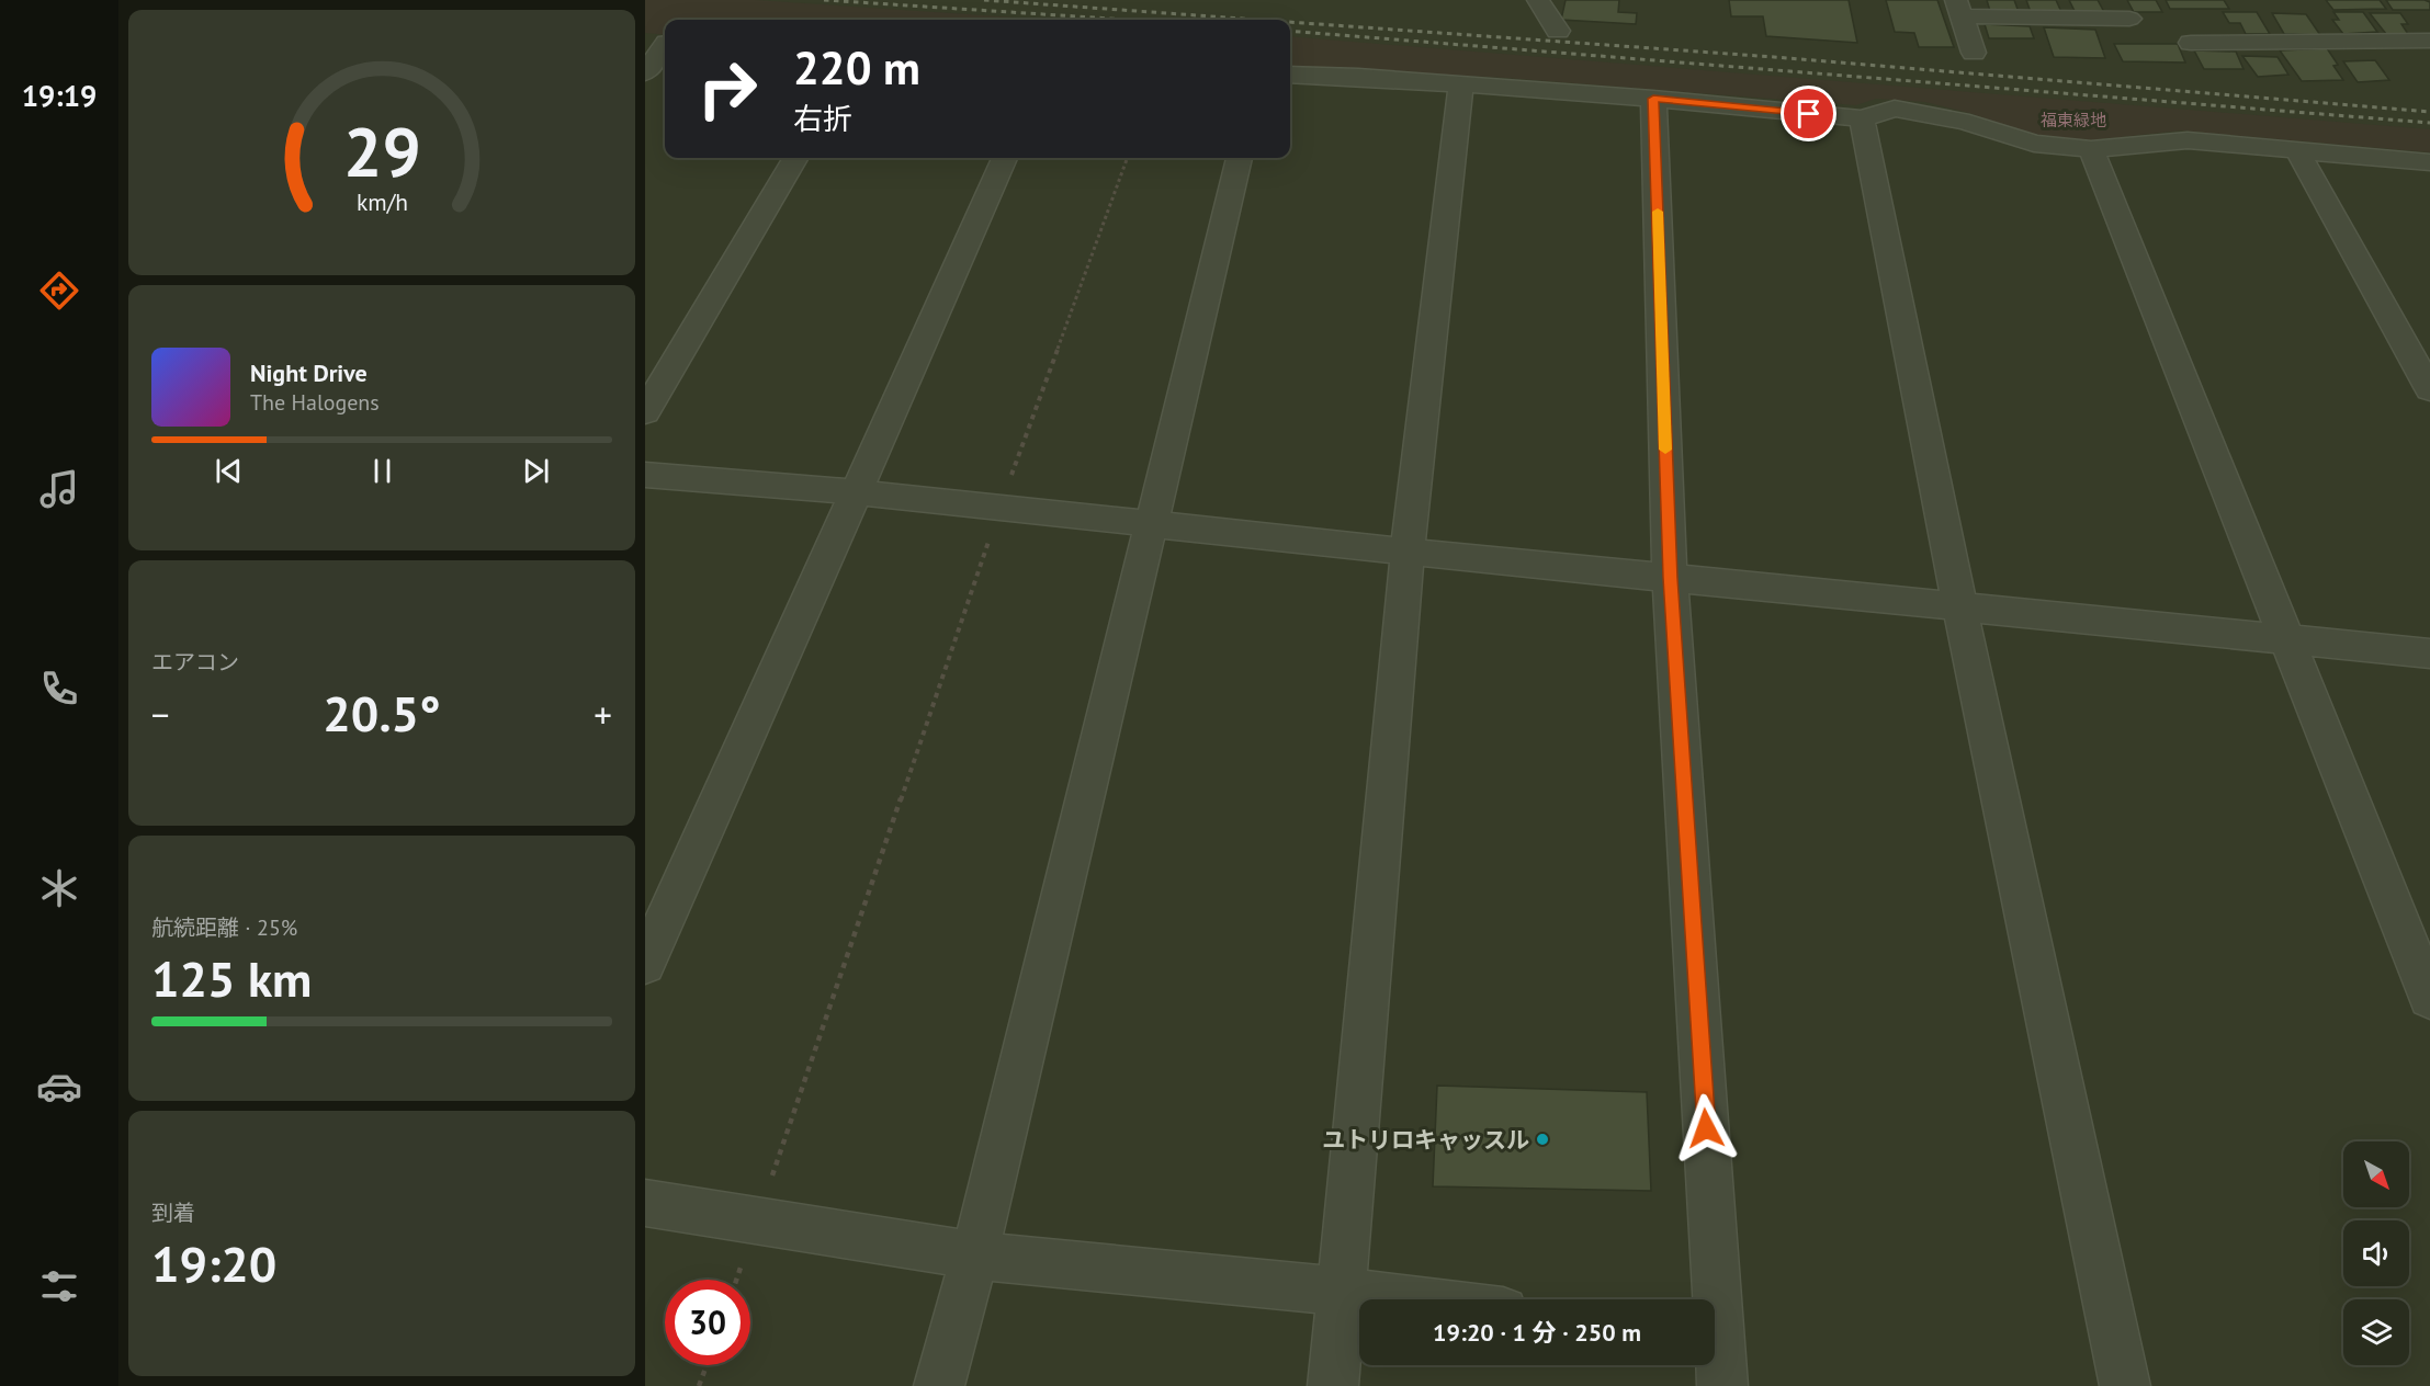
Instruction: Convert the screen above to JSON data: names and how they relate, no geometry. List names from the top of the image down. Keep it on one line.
{"parks":["福東緑地"],"places":["ユトリロキャッスル"],"north":"bottom right","page":{"tabs":"19:19","turn":["220 m","右折"],"song":["Night Drive","The Halogens"],"tile":["エアコン",["航続距離 · 25%","125 km"],["到着","19:20"]],"heat":["−","20.5°","+"],"limit":"30","trip":"19:20 · 1 分 · 250 m","gauge":["29","km/h"]}}
